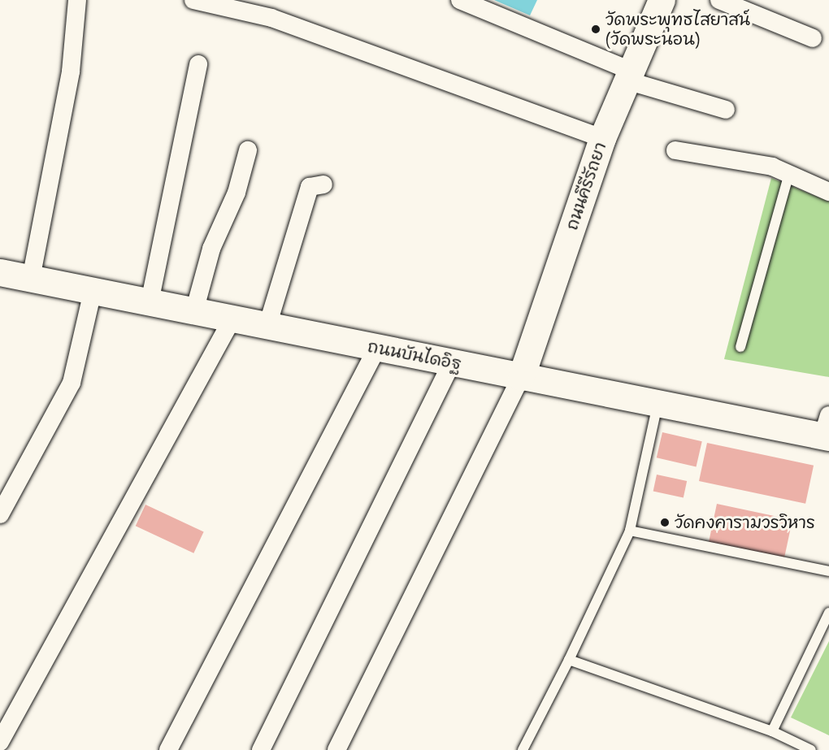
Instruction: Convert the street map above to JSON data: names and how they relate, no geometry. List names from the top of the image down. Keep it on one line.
{"streets":{"main road":["ถนนคีรีรัถยา","ถนนบันไดอิฐ"]},"crossings":[["ถนนคีรีรัถยา","ถนนบันไดอิฐ"]],"places":["วัดพระพุทธไสยาสน์ (วัดพระนอน)","วัดคงคารามวรวิหาร"]}
